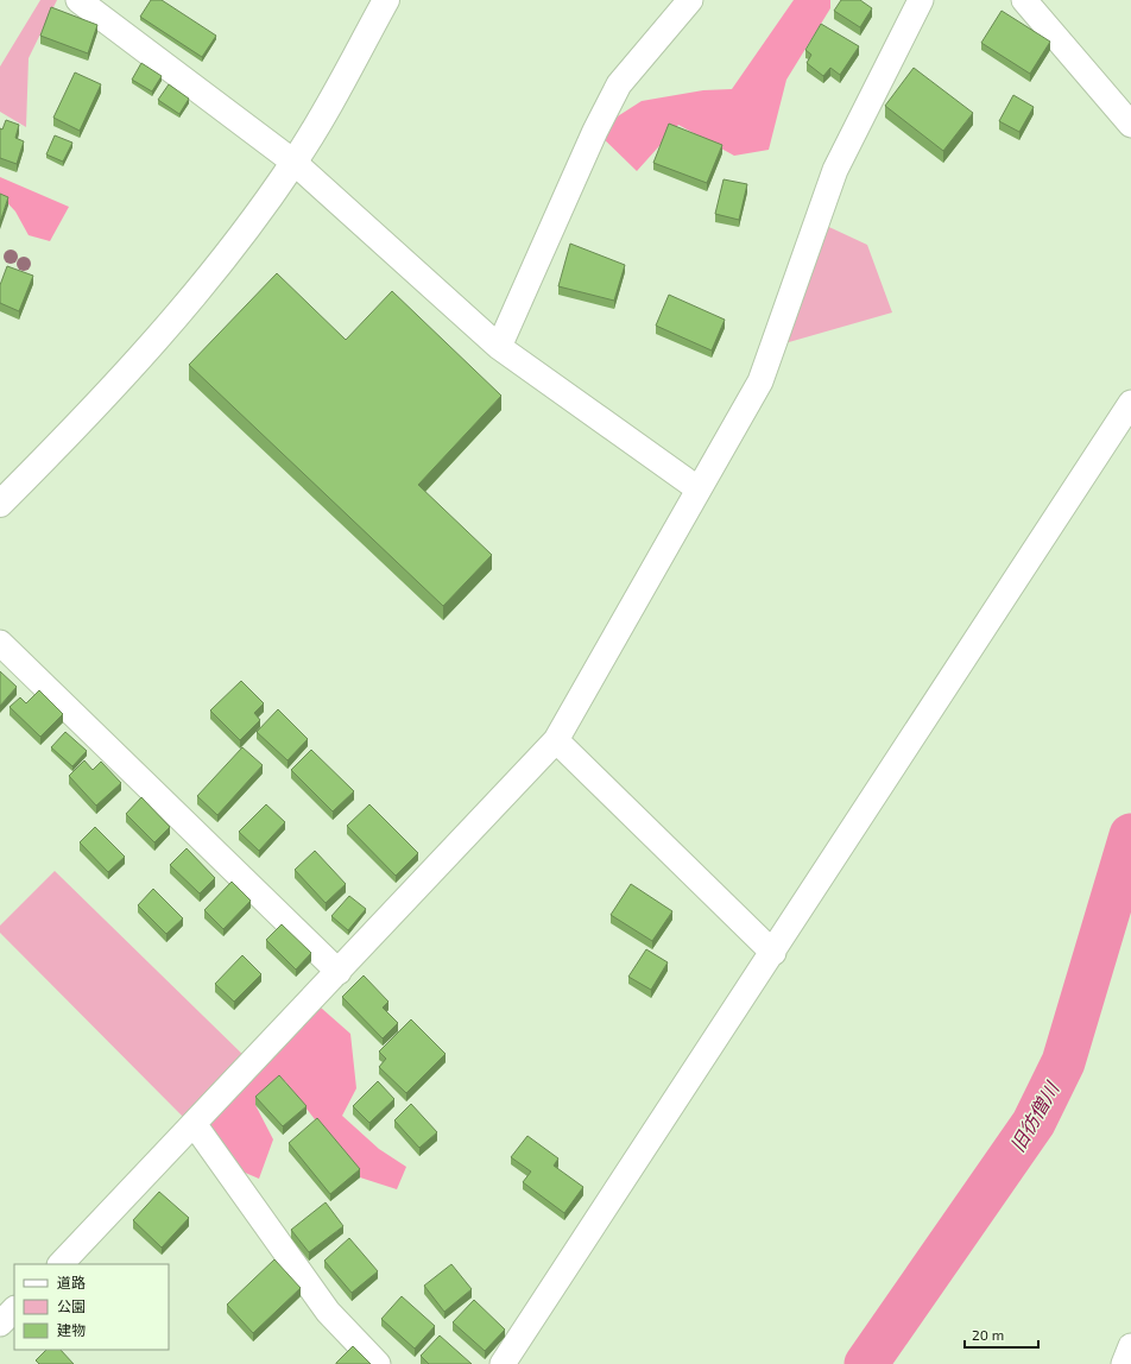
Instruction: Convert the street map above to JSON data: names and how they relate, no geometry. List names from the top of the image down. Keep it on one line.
{"water":["旧彷僧川"],"legend":["道路","公園","建物"],"scale_bar":"20 m"}
